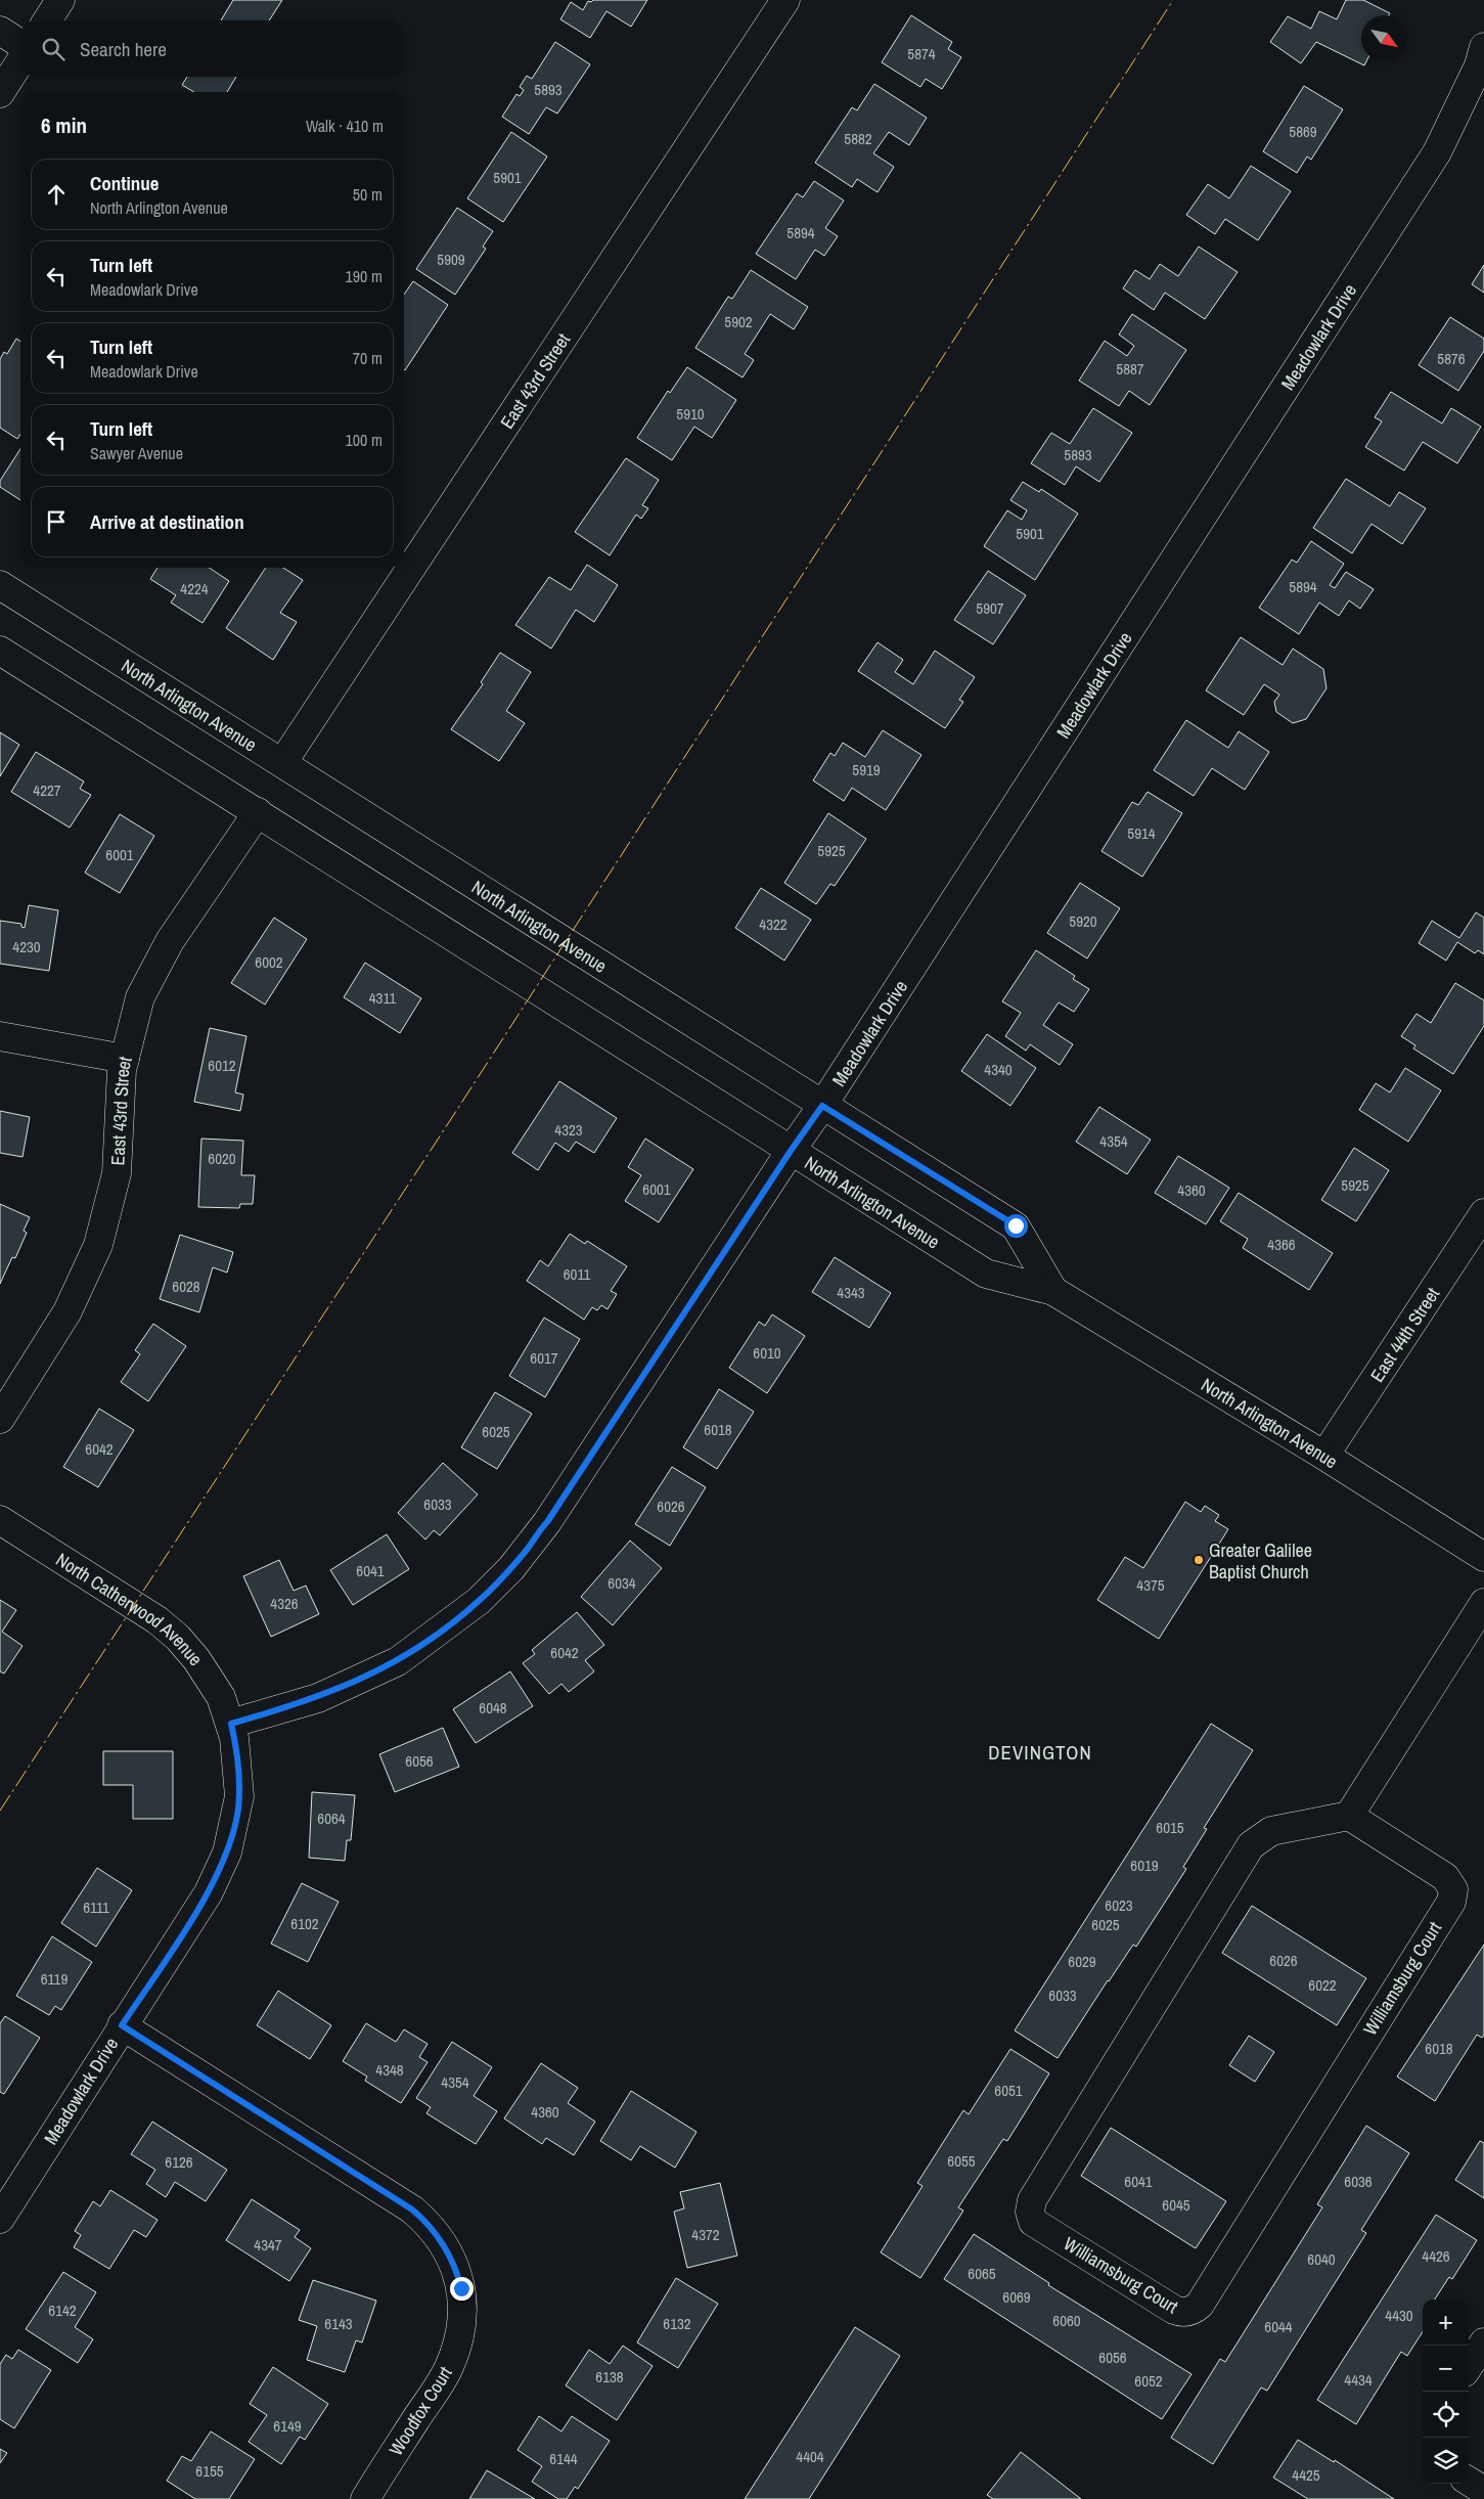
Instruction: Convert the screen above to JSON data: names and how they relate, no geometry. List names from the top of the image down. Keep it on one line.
{"streets":{"street":["Meadowlark Drive","East 43rd Street","North Arlington Avenue","East 44th Street","North Catherwood Avenue","Williamsburg Court","Woodfox Court"]},"crossings":[["Meadowlark Drive","North Arlington Avenue"],["Meadowlark Drive","North Catherwood Avenue"],["Meadowlark Drive","Woodfox Court"],["East 43rd Street","North Arlington Avenue"],["North Arlington Avenue","East 44th Street"]],"districts":["DEVINGTON"],"places":["Greater Galilee Baptist Church"],"house_numbers":["5874","5893","5869","5882","5901","5894","5909","5902","5876","5887","5910","5893","5901","5894","4224","5907","5919","4227","5914","5925","6001","5920","4322","4230","6002","4311","6012","4340","4323","4354","6020","5925","6001","4360","4366","6011","6028","4343","6010","6017","6018","6025","6042","6033","6026","6041","6034","4375","4326","6042","6048","6056","6064","6015","6019","6023","6111","6102","6025","6026","6029","6119","6022","6033","6018","4348","4354","6051","4360","6055","6126","6041","6036","6045","4372","4347","4426","6040","6065","6069","6142","4430","6060","6143","6132","6044","6056","6138","4434","6052","6149","4404","6144","6155","4425"],"north":"bottom right","page":{"search":"Search here","heading":["6 min","Walk · 410 m"],"list":[["Continue","North Arlington Avenue","50 m"],["Turn left","Meadowlark Drive","190 m"],["Turn left","Meadowlark Drive","70 m"],["Turn left","Sawyer Avenue","100 m"],"Arrive at destination"],"map_buttons":["+","−"]}}
